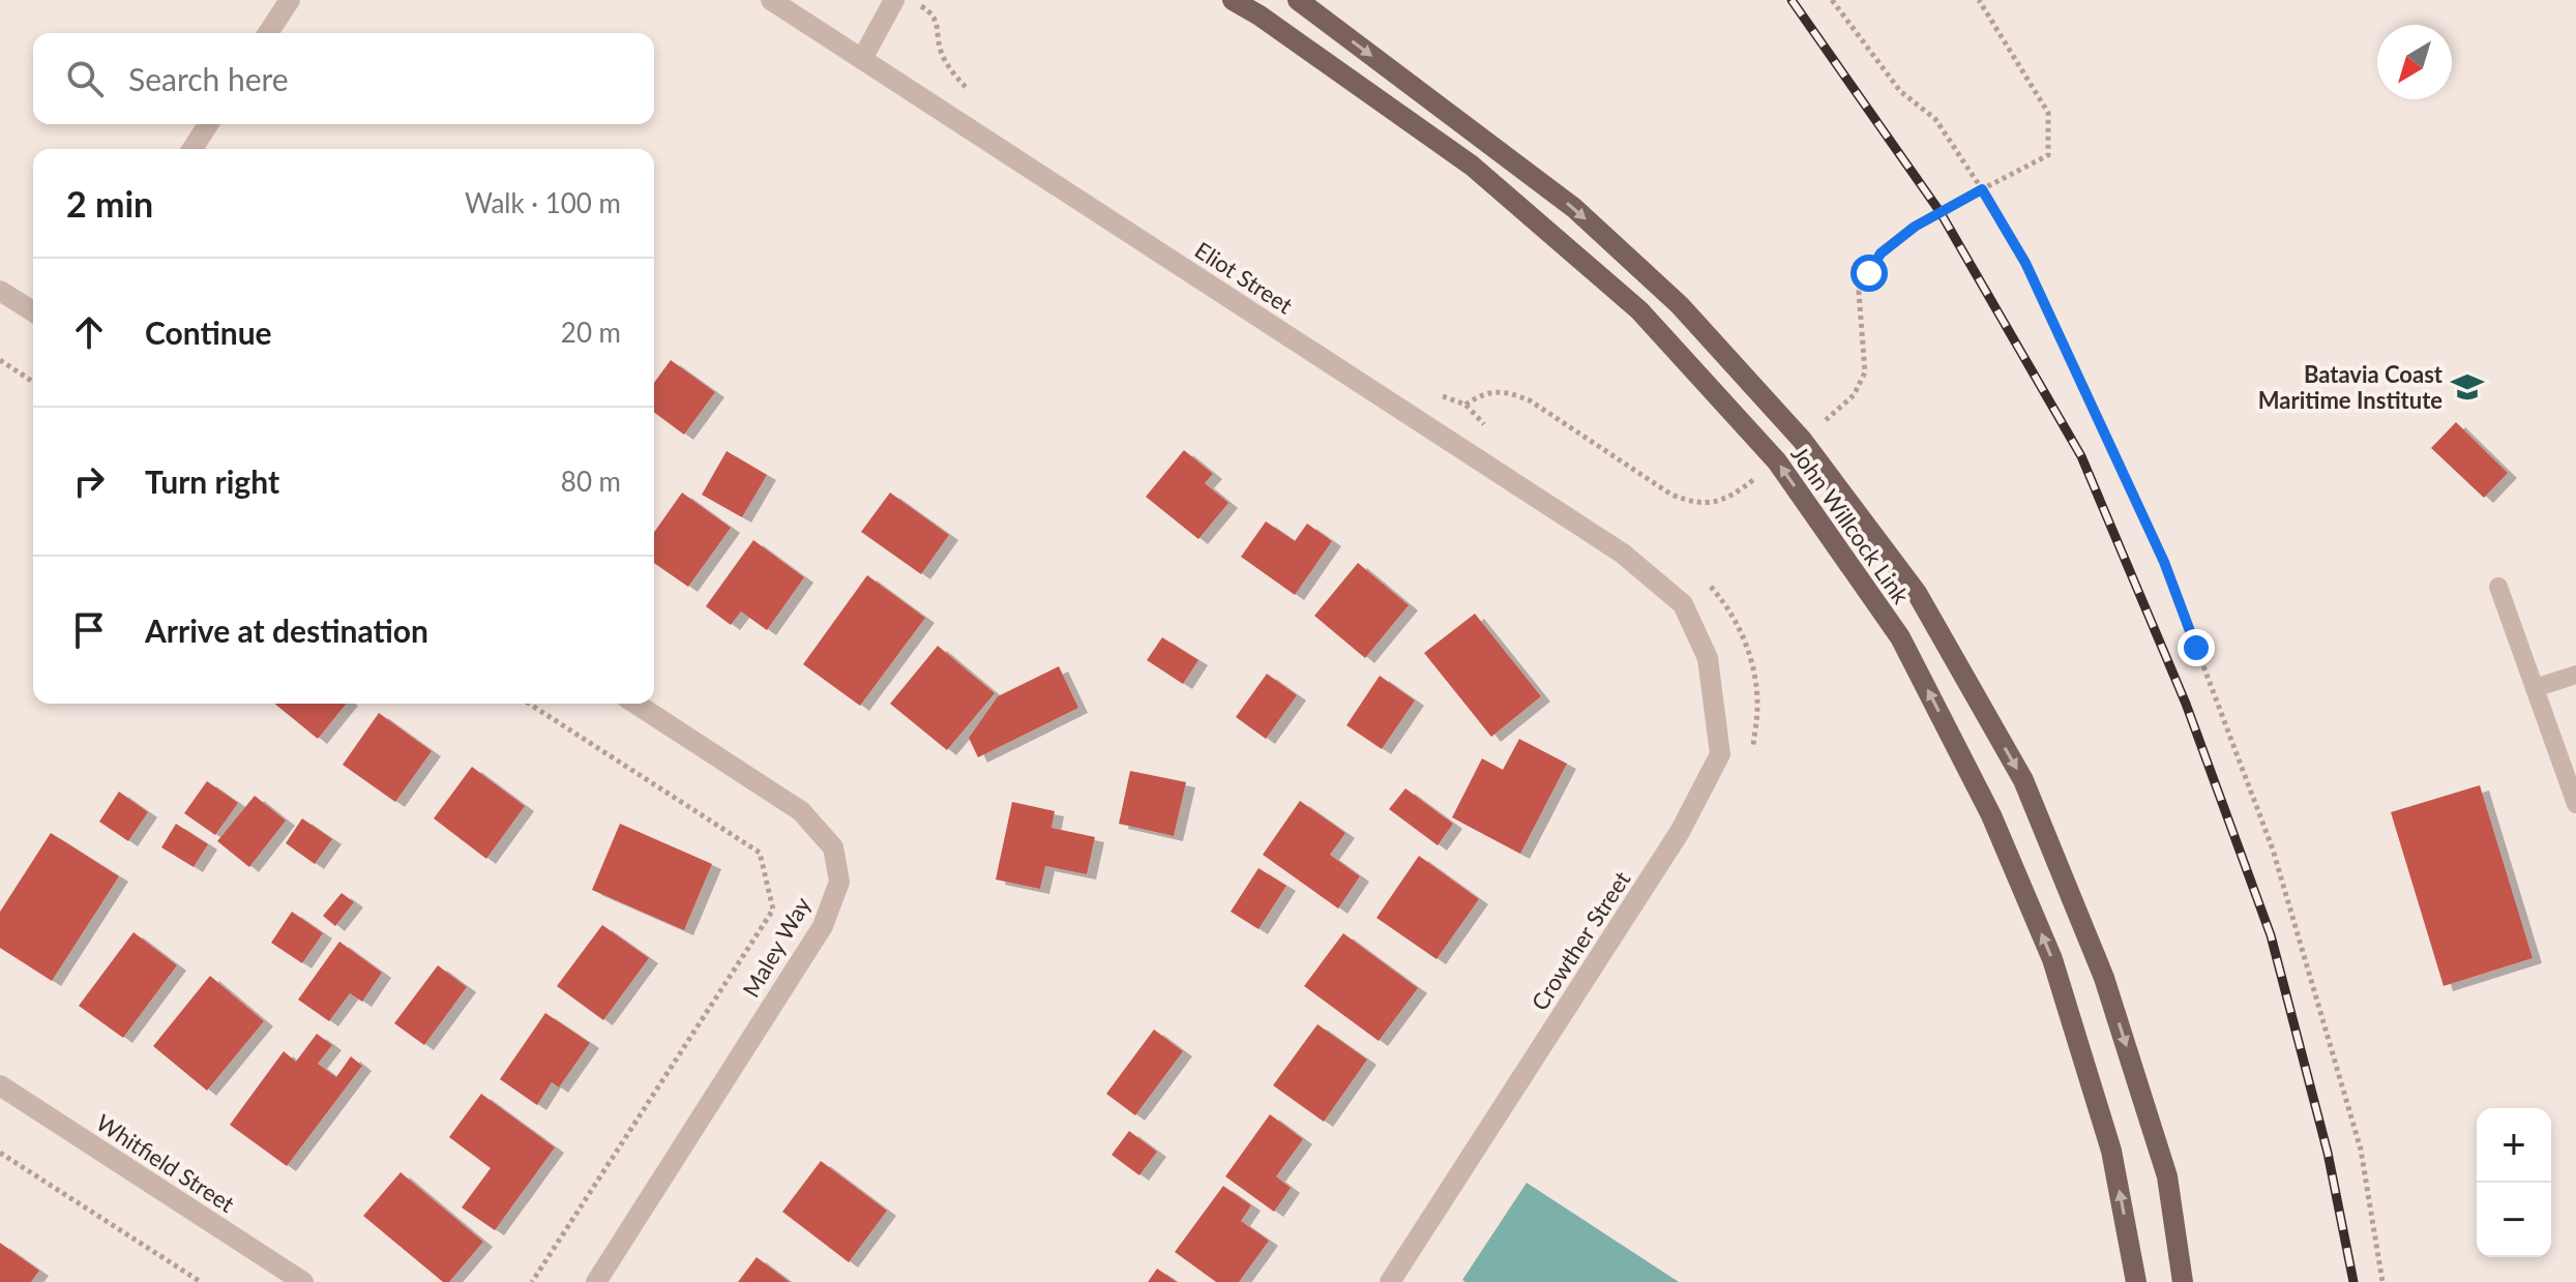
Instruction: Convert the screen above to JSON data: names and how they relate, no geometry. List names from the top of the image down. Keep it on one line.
{"streets":{"main road":["John Willcock Link"],"street":["Eliot Street","Crowther Street","Maley Way","Whitfield Street"]},"crossings":[["Eliot Street","Crowther Street"]],"places":{"school or university":["Batavia Coast Maritime Institute"]},"north":"bottom left","page":{"search":"Search here","heading":["2 min","Walk · 100 m"],"list":[["Continue","20 m"],["Turn right","80 m"],"Arrive at destination"],"map_buttons":["+","−"]}}
